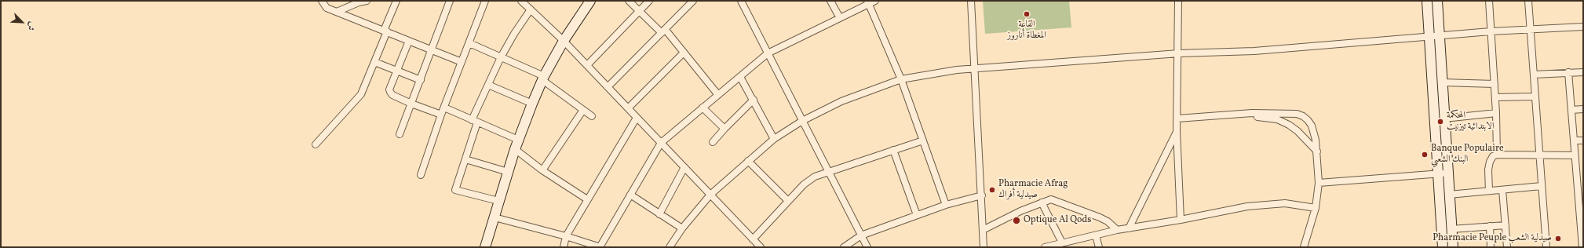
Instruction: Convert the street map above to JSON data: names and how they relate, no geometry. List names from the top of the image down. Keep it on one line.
{"places":["القاعة المغطاة أناروز","المحكمة الابتدائية تيزنيت","Banque Populaire البنك الشعبي","Pharmacie Afrag صيدلية أفراك","Optique Al Qods","Pharmacie Peuple صيدلية الشعب"],"north":"bottom right"}
